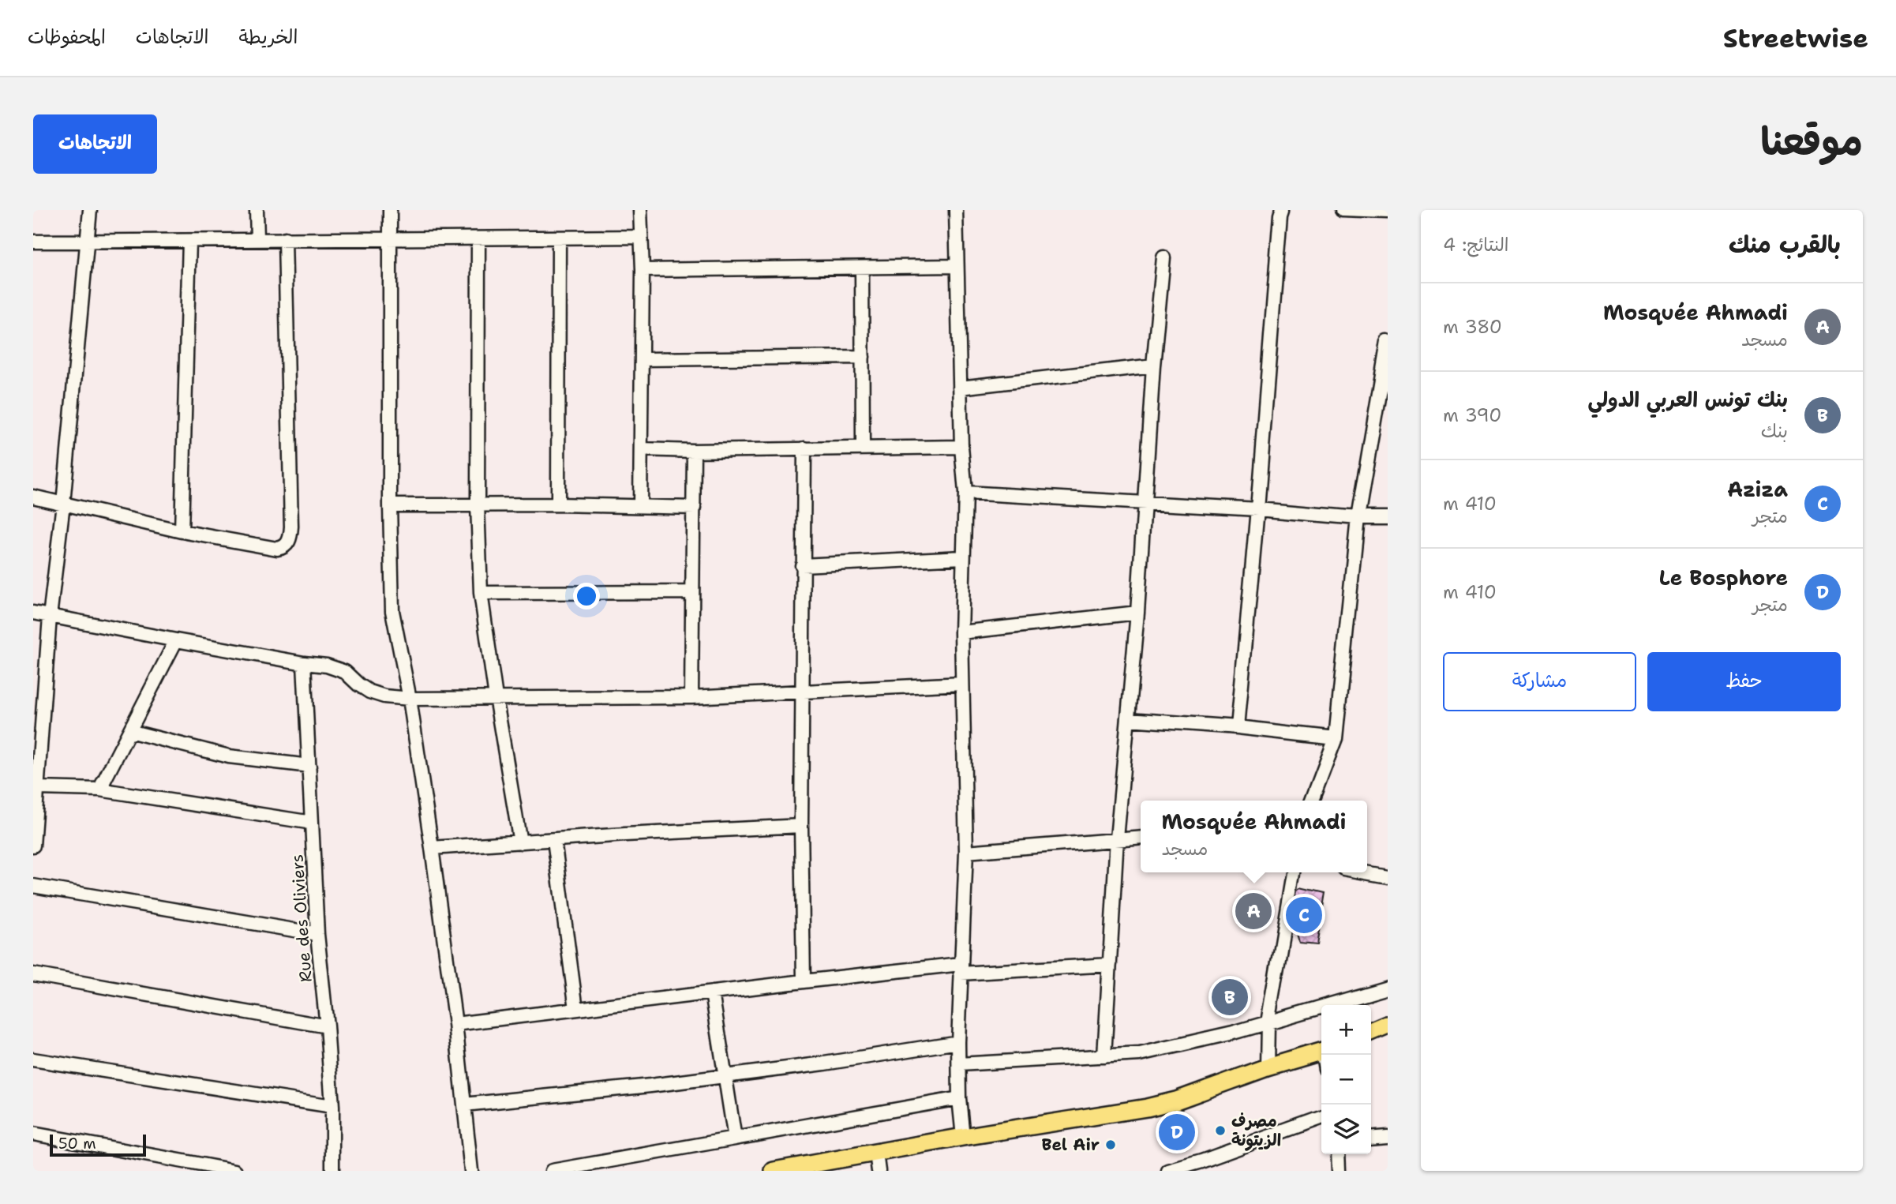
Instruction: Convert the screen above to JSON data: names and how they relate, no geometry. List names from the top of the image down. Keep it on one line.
{"streets":{"street":["Rue des Oliviers"]},"places":["مصرف الزيتونة","Bel Air"],"scale_bar":"50 m","page":{"header":"Streetwise","nav":["الخريطة","الاتجاهات","المحفوظات"],"title":"موقعنا","buttons":["الاتجاهات",["حفظ","مشاركة"]],"heading":["بالقرب منك","النتائج: 4"],"list":[{"mark":"A","name":"Mosquée Ahmadi","note":"مسجد","value":"380 m"},{"mark":"B","name":"بنك تونس العربي الدولي","note":"بنك","value":"390 m"},{"mark":"C","name":"Aziza","note":"متجر","value":"410 m"},{"mark":"D","name":"Le Bosphore","note":"متجر","value":"410 m"}],"popup":["Mosquée Ahmadi","مسجد"],"pins":["A","C","B","D"],"map_buttons":["+","−"],"scale":"50 m"}}
